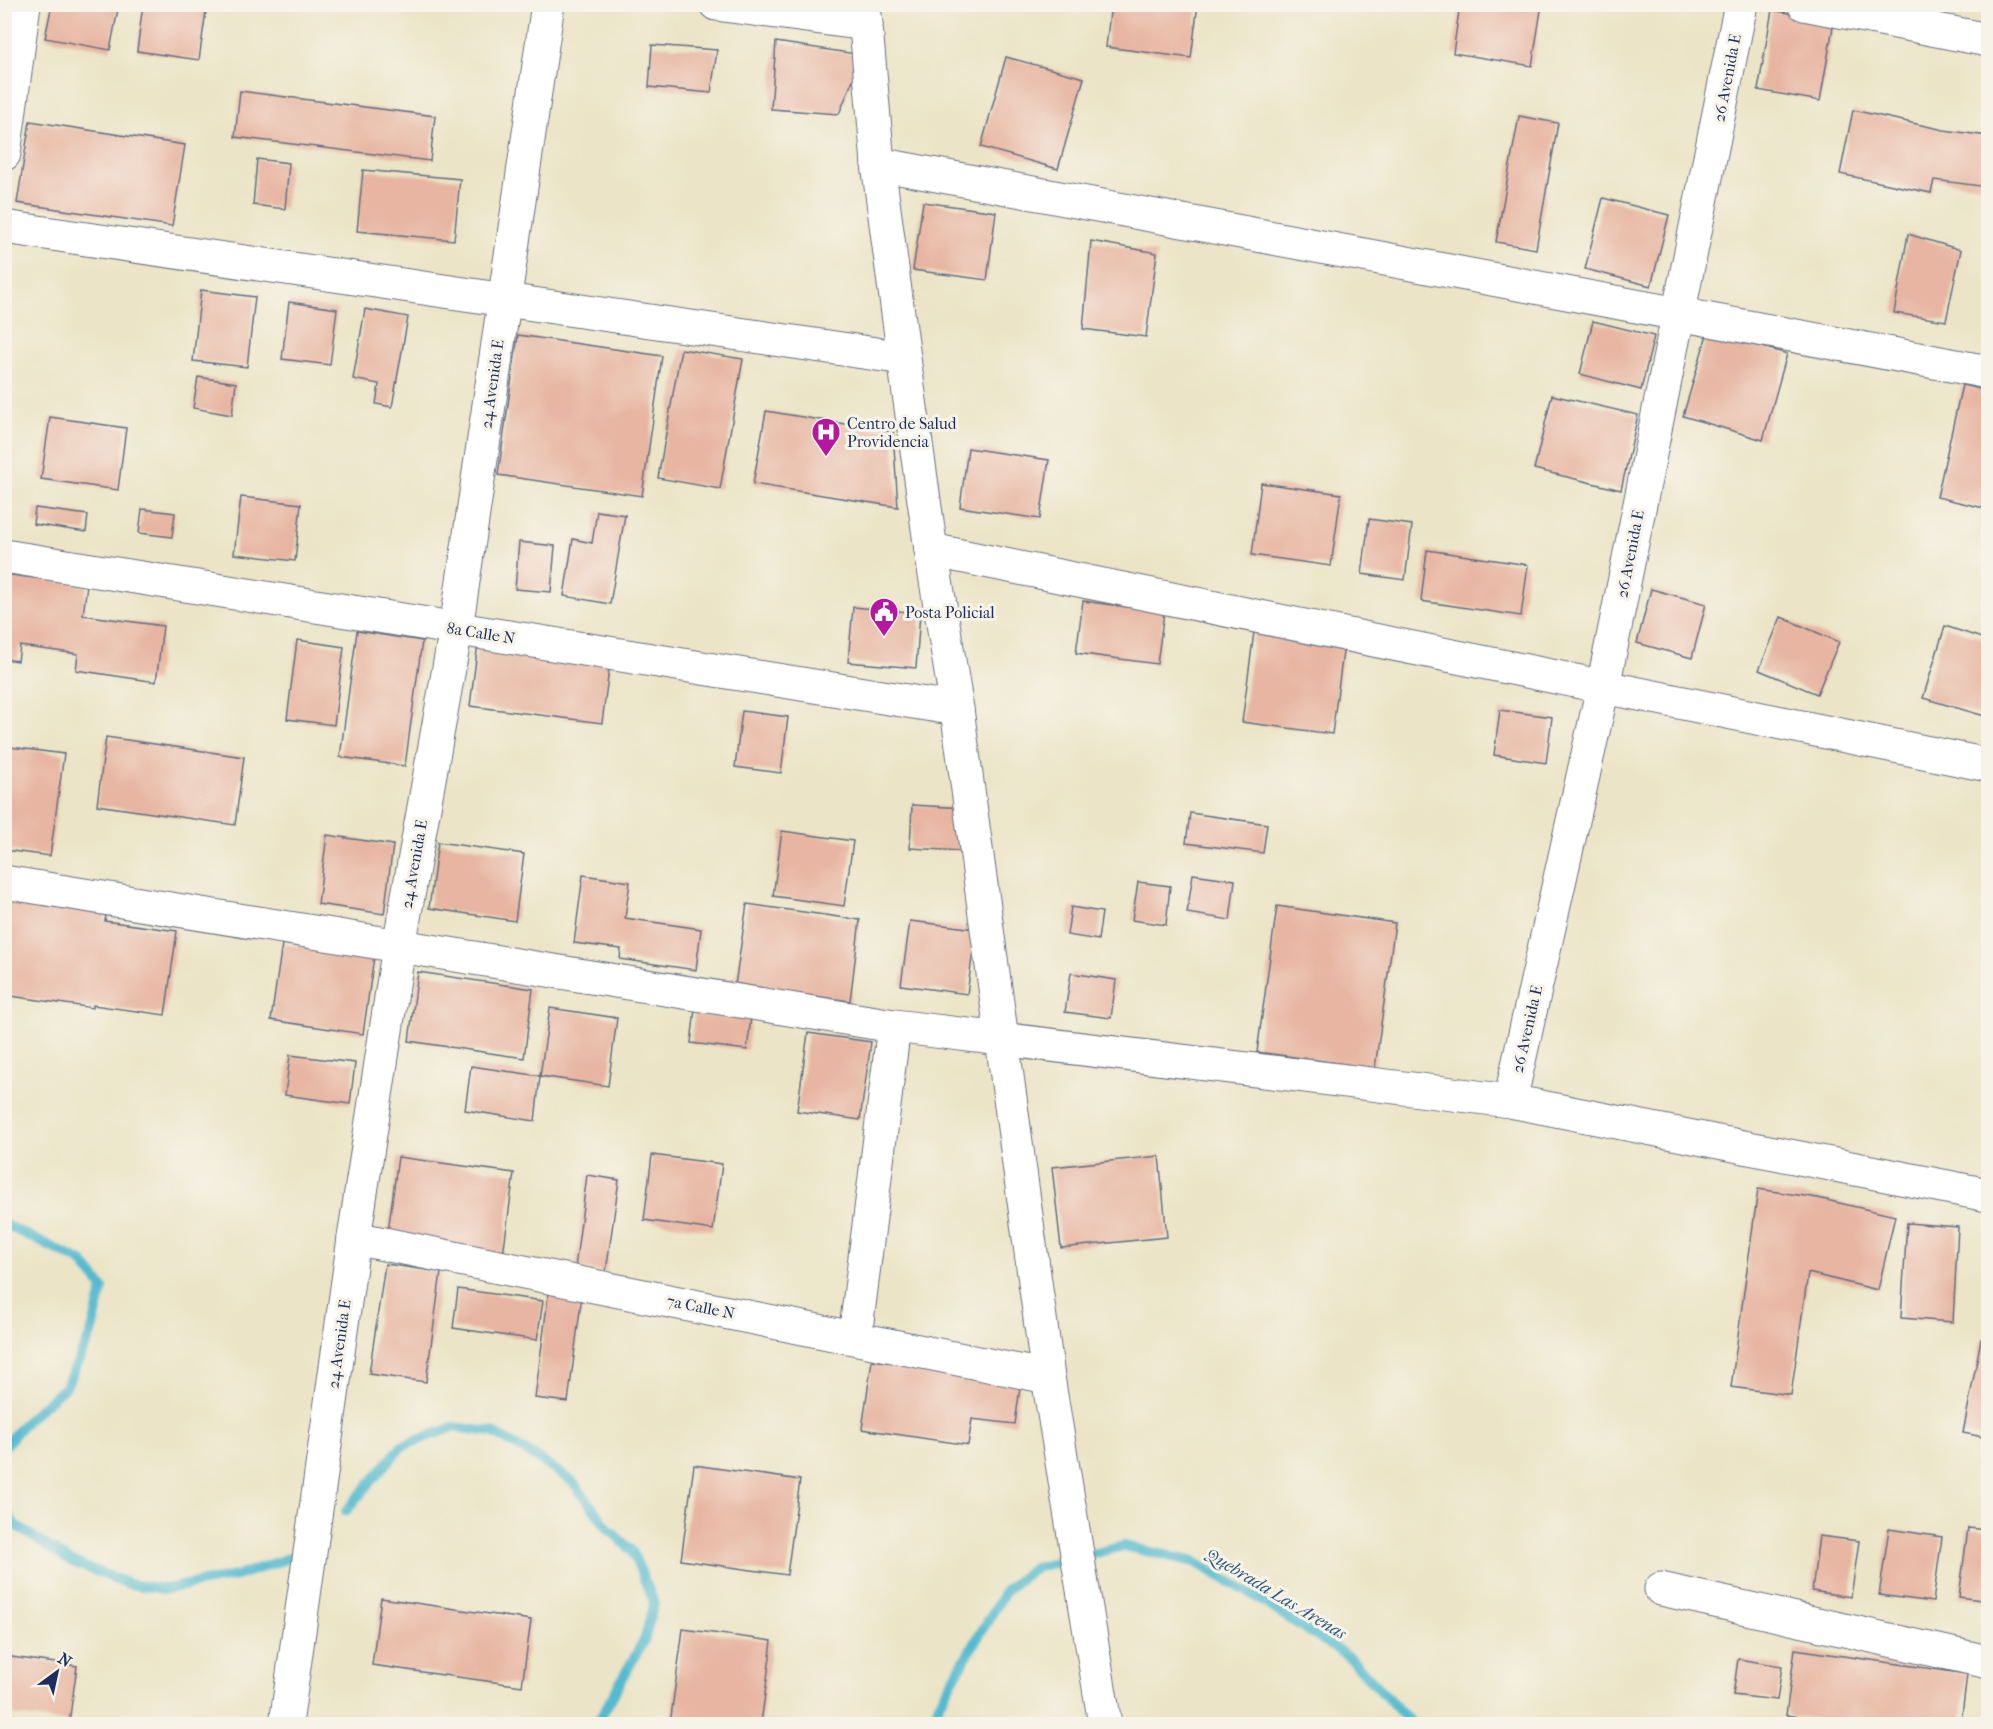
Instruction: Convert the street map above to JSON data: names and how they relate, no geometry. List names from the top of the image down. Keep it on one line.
{"streets":{"street":["26 Avenida E","24 Avenida E","8a Calle N","7a Calle N"]},"crossings":[["24 Avenida E","8a Calle N"],["24 Avenida E","7a Calle N"]],"water":["Quebrada Las Arenas"],"places":{"hospital":["Centro de Salud Providencia"],"public building":["Posta Policial"]},"north":"top right"}
